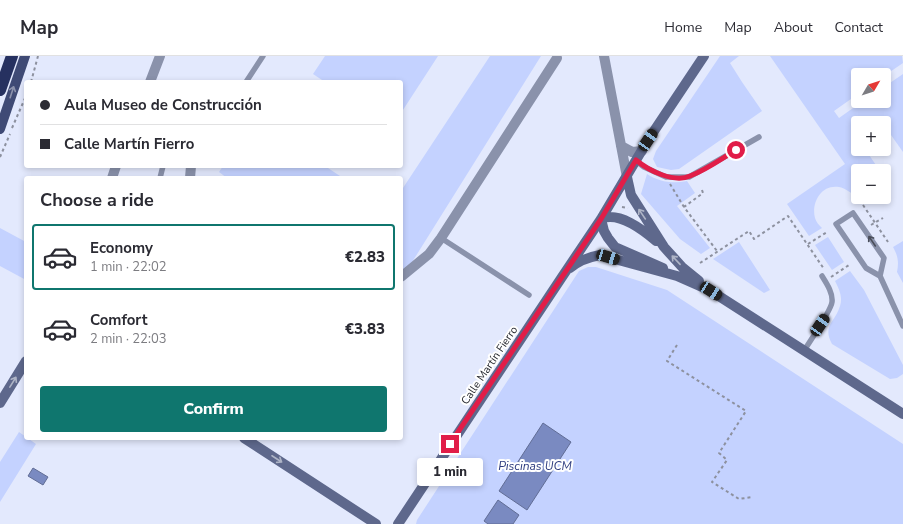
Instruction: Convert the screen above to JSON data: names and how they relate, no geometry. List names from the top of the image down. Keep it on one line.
{"streets":{"main road":["Calle Martín Fierro"]},"water":["Piscinas UCM"],"north":"top right","page":{"header":"Map","nav":["Home","Map","About","Contact"],"map_buttons":["+","−"],"banner":["Aula Museo de Construcción","Calle Martín Fierro"],"heading":"Choose a ride","list":[{"name":"Economy","note":"1 min · 22:02","value":"€2.83"},{"name":"Comfort","note":"2 min · 22:03","value":"€3.83"}],"buttons":"Confirm","bubble":"1 min"}}
